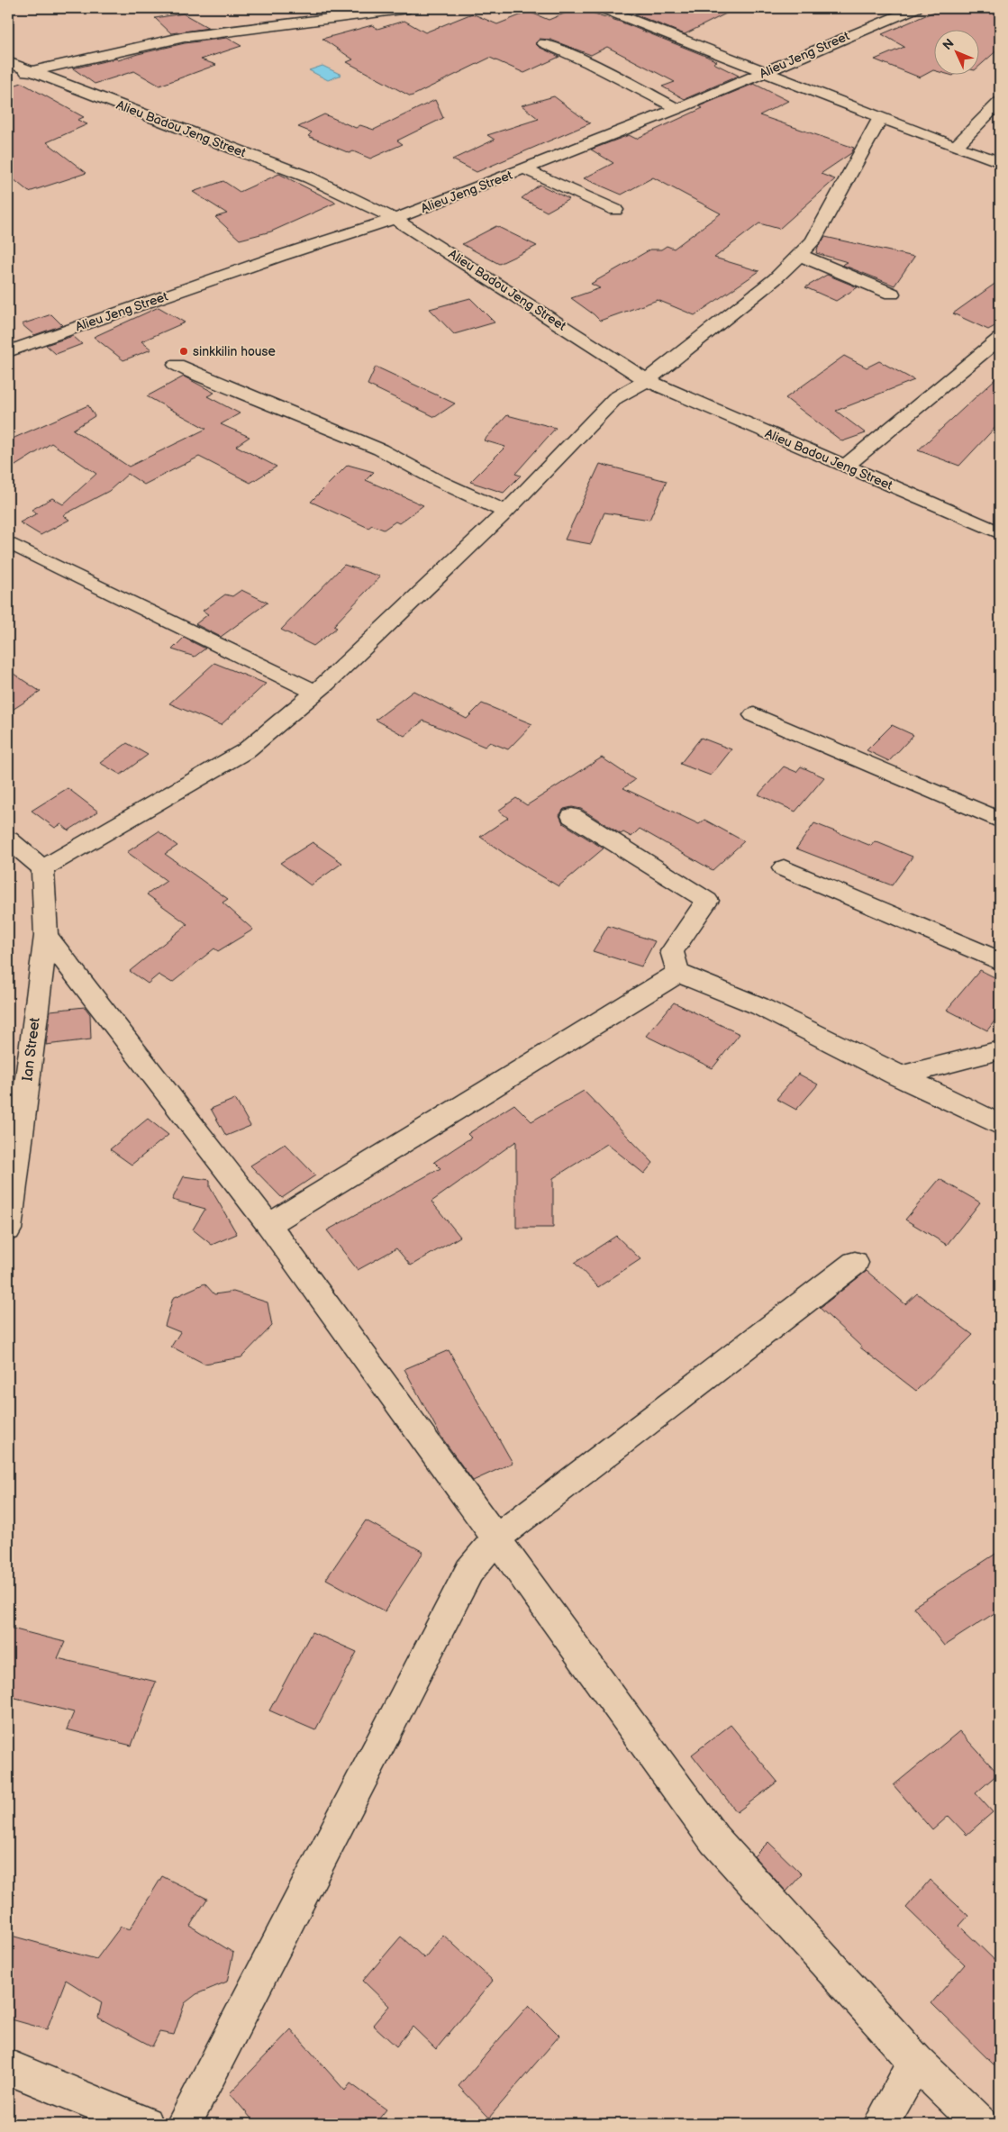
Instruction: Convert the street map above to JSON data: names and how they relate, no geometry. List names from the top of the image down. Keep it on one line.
{"streets":{"street":["Alieu Jeng Street","Alieu Badou Jeng Street","Ian Street"]},"crossings":[["Alieu Jeng Street","Alieu Badou Jeng Street"]],"places":["sinkkilin house"],"north":"top left"}
